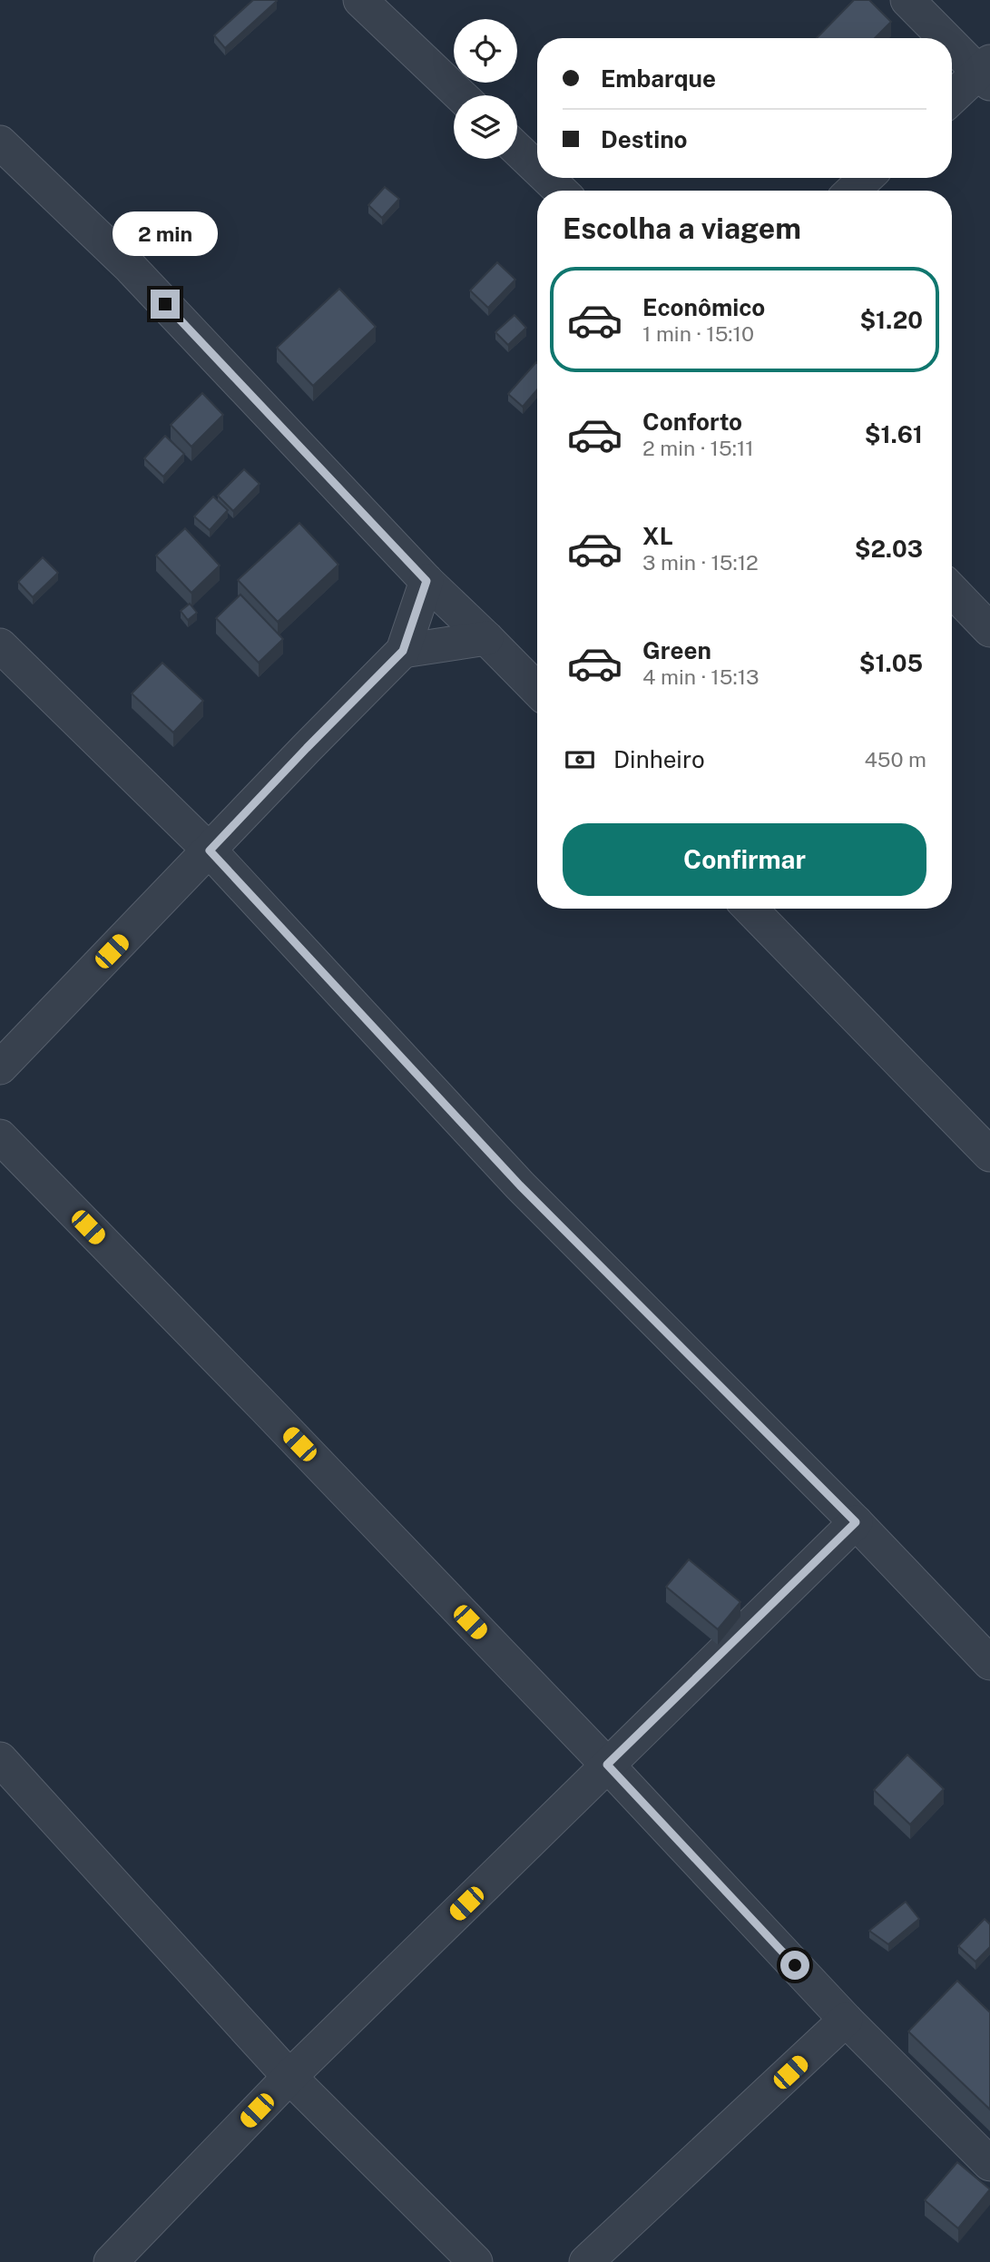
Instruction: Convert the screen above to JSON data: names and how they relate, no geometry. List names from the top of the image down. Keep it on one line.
{"page":{"banner":["Embarque","Destino"],"heading":"Escolha a viagem","bubble":"2 min","list":[{"name":"Econômico","note":"1 min · 15:10","value":"$1.20"},{"name":"Conforto","note":"2 min · 15:11","value":"$1.61"},{"name":"XL","note":"3 min · 15:12","value":"$2.03"},{"name":"Green","note":"4 min · 15:13","value":"$1.05"}],"pay":["Dinheiro","450 m"],"buttons":"Confirmar"}}
